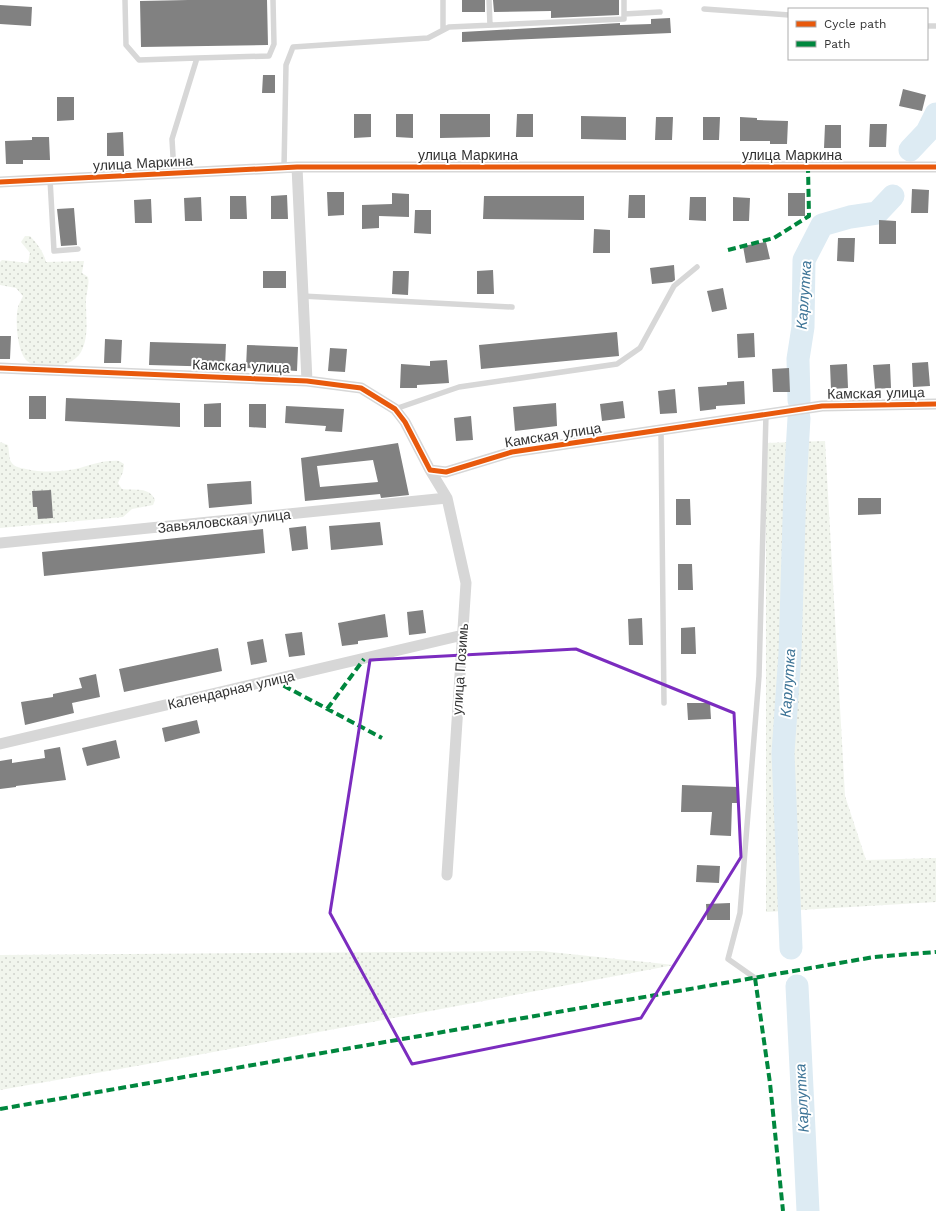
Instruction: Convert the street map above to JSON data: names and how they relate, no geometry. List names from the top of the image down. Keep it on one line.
{"streets":{"street":["улица Маркина","Камская улица","Завьяловская улица","улица Позимь","Календарная улица"]},"crossings":[["Камская улица","улица Позимь"],["Завьяловская улица","улица Позимь"],["улица Позимь","Календарная улица"]],"water":["Карлутка"],"legend":["Cycle path","Path"]}
